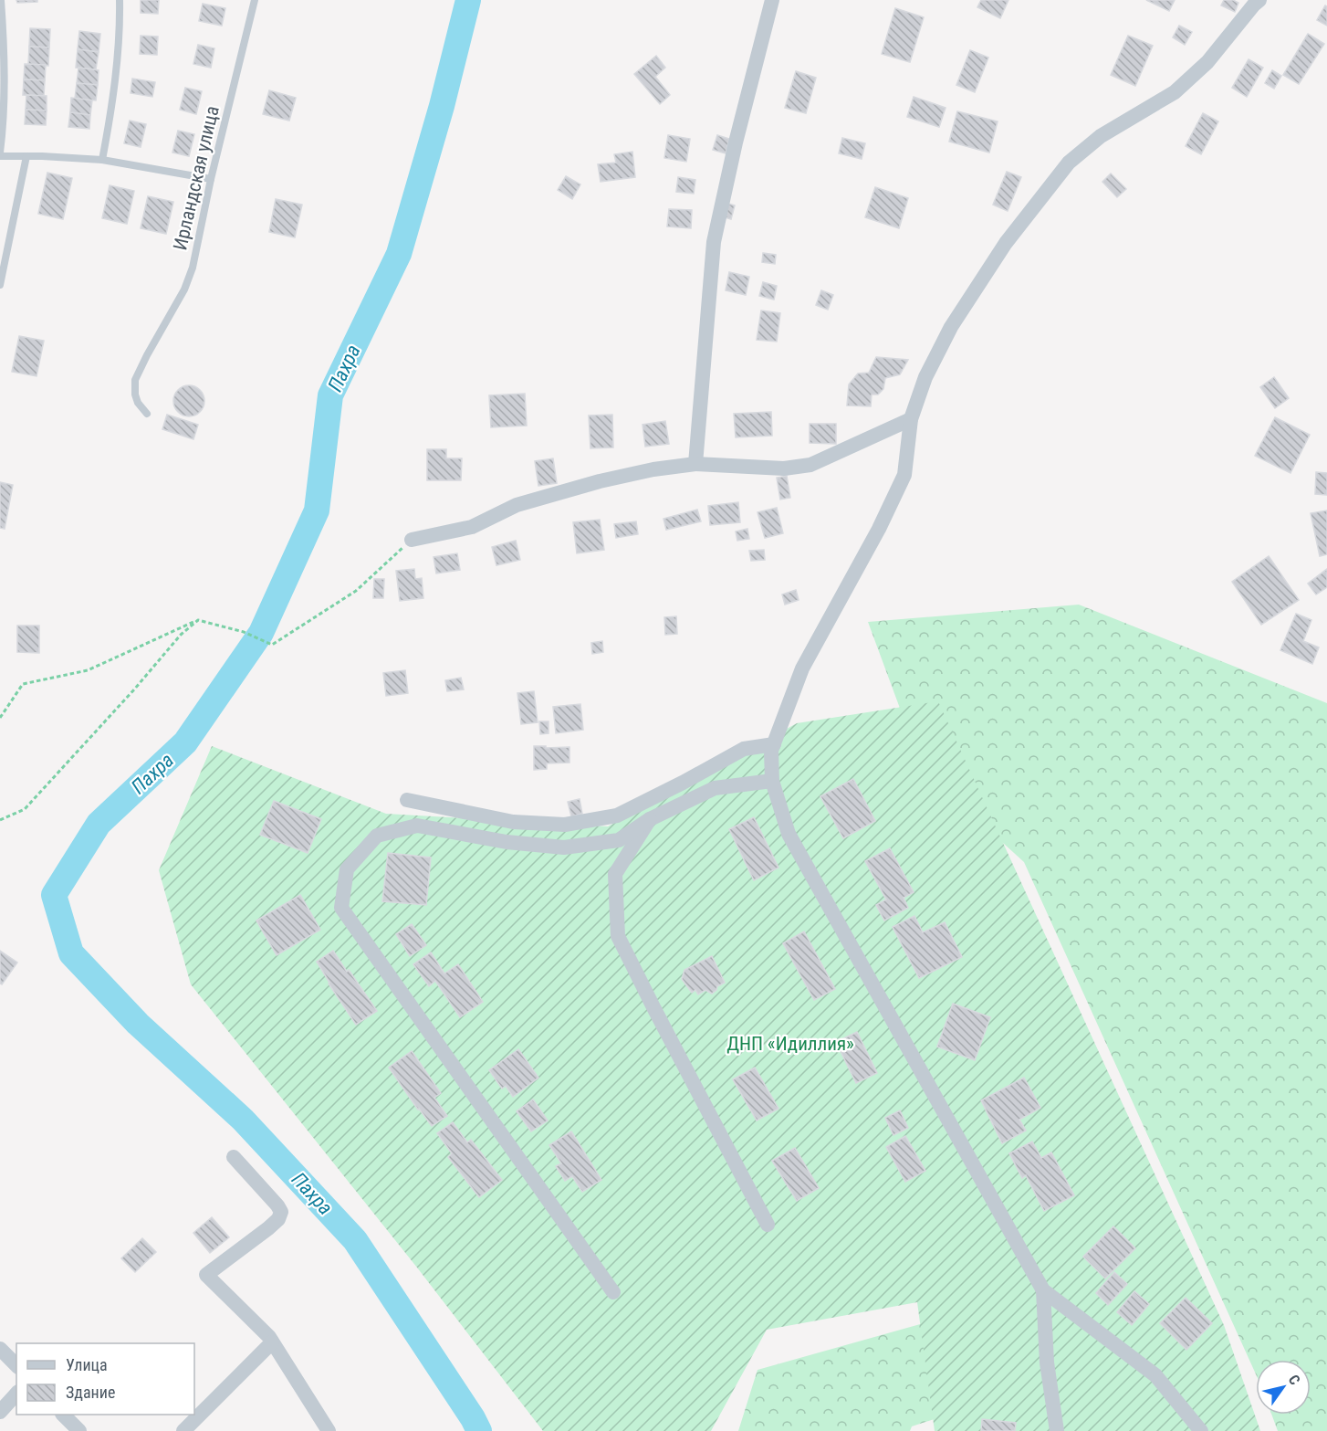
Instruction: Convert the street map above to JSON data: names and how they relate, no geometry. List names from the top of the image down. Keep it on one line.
{"streets":{"lane":["Ирландская улица"]},"water":["Пахра"],"parks":["ДНП «Идиллия»"],"legend":["Улица","Здание"],"north":"top right"}
